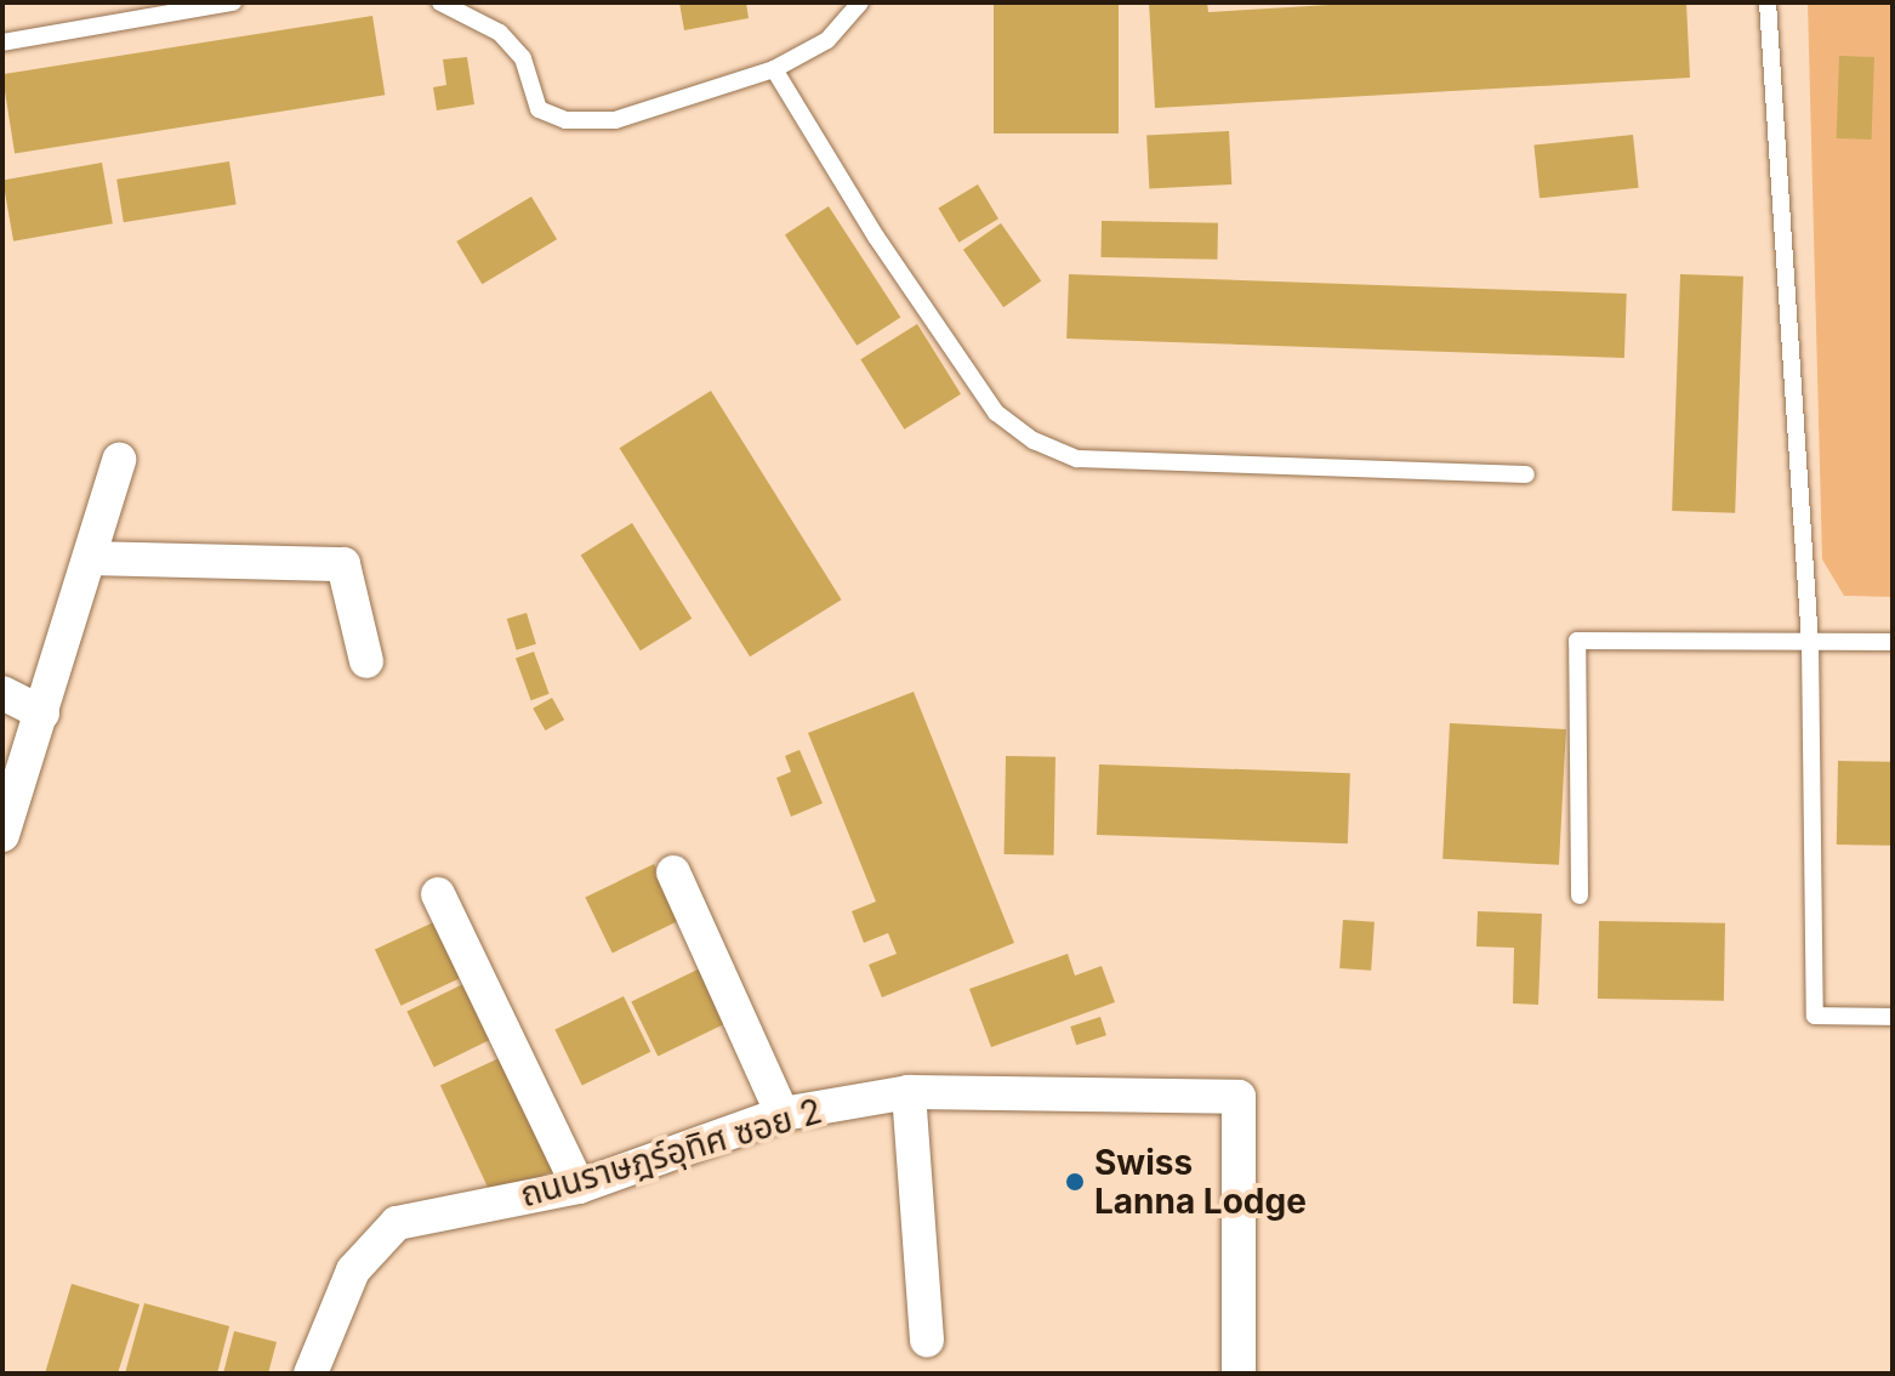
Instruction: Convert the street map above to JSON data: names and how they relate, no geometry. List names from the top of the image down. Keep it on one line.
{"streets":{"street":["ถนนราษฎร์อุทิศ ซอย 2"]},"places":["Swiss Lanna Lodge"]}
